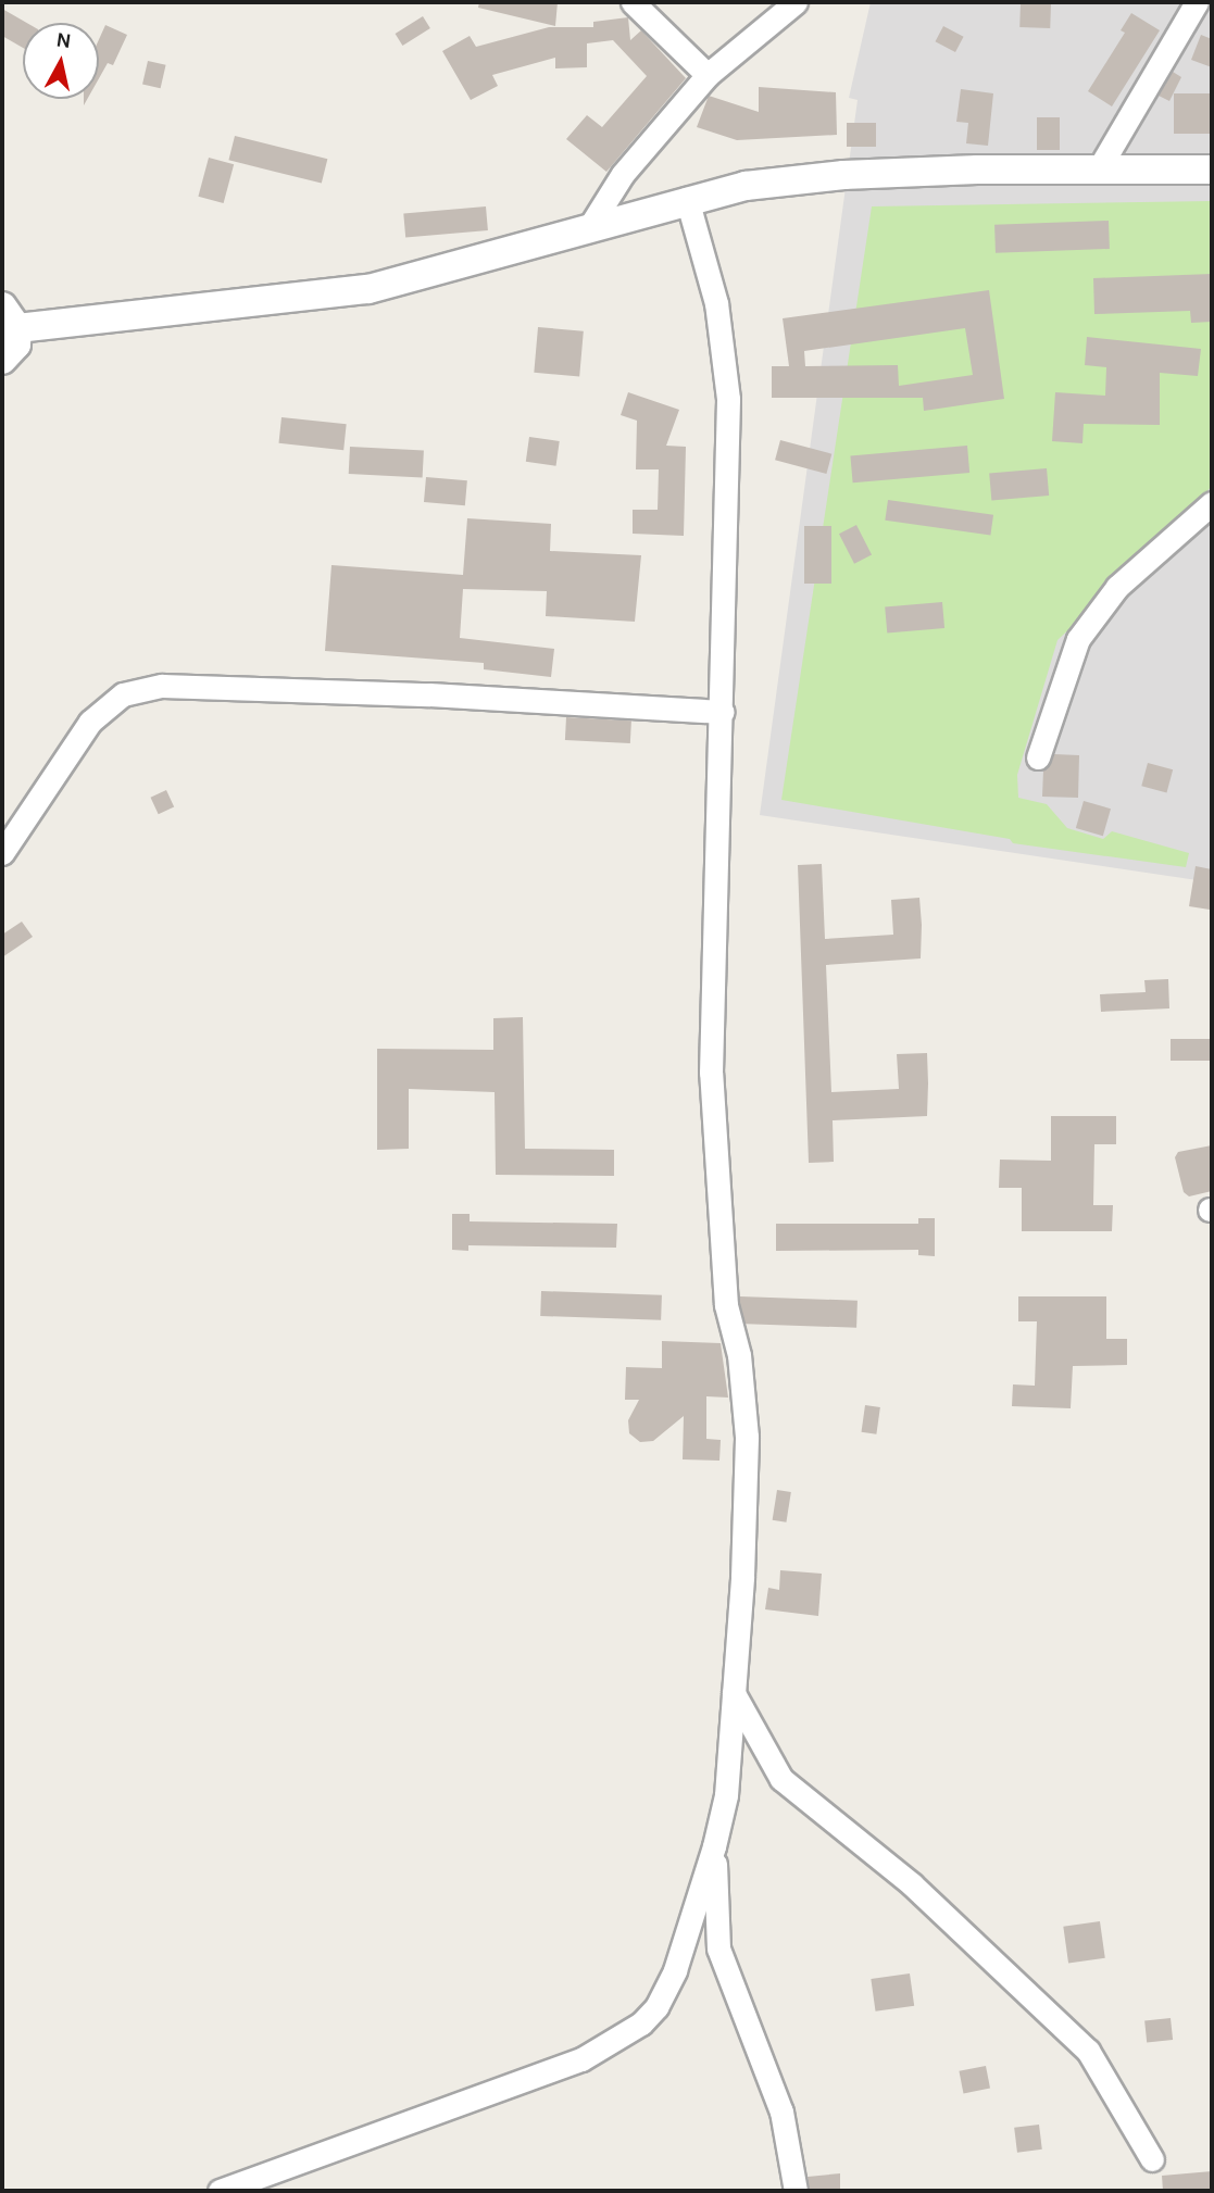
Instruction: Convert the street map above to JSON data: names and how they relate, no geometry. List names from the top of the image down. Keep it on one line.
{"north":"top"}
